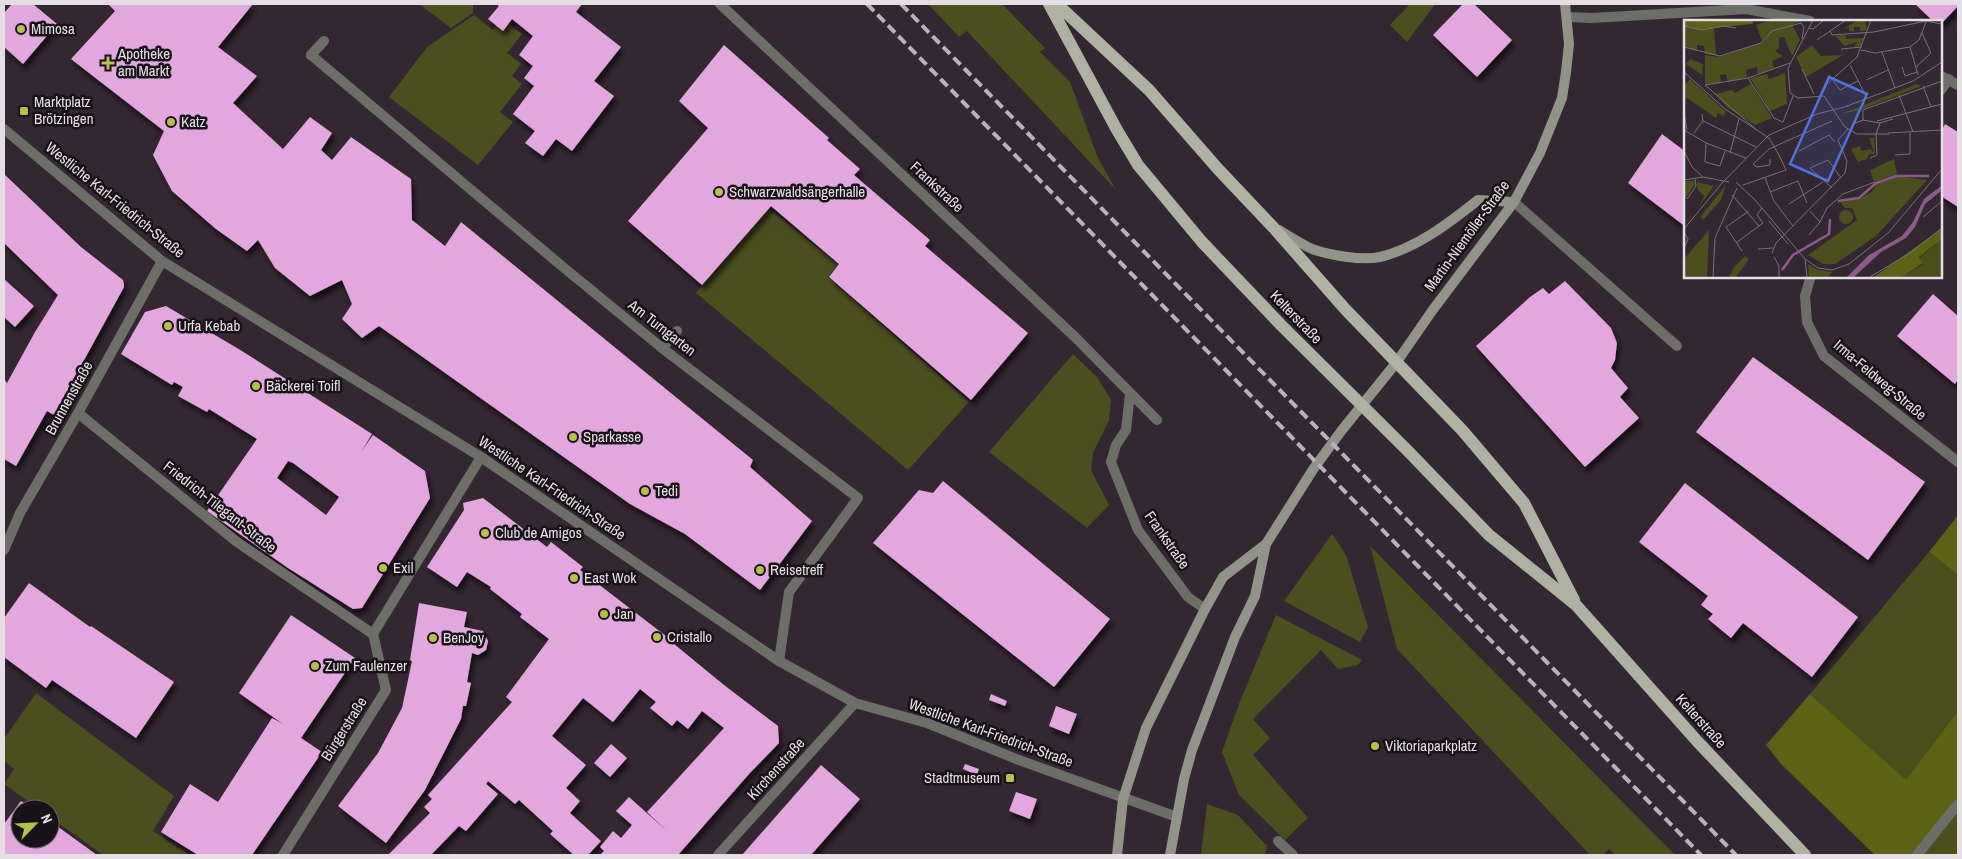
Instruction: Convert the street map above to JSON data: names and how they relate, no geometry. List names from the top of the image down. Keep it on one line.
{"streets":{"main road":["Martin-Niemöller-Straße","Kelterstraße"],"street":["Frankstraße","Westliche Karl-Friedrich-Straße","Am Turngarten","Irma-Feldweg-Straße","Brunnenstraße","Friedrich-Tilegant-Straße","Bürgerstraße","Kirchenstraße"]},"crossings":[["Westliche Karl-Friedrich-Straße","Am Turngarten"],["Westliche Karl-Friedrich-Straße","Brunnenstraße"],["Westliche Karl-Friedrich-Straße","Kirchenstraße"],["Martin-Niemöller-Straße","Kelterstraße"],["Brunnenstraße","Friedrich-Tilegant-Straße"],["Friedrich-Tilegant-Straße","Bürgerstraße"]],"places":{"other":["Mimosa","Katz","Schwarzwaldsängerhalle","Urfa Kebab","Bäckerei Toifl","Sparkasse","Tedi","Club de Amigos","Exil","Reisetreff","East Wok","Jan","Cristallo","BenJoy","Zum Faulenzer","Viktoriaparkplatz"],"health":["Apotheke am Markt"],"transit":["Marktplatz Brötzingen","Stadtmuseum"]},"north":"top right"}
